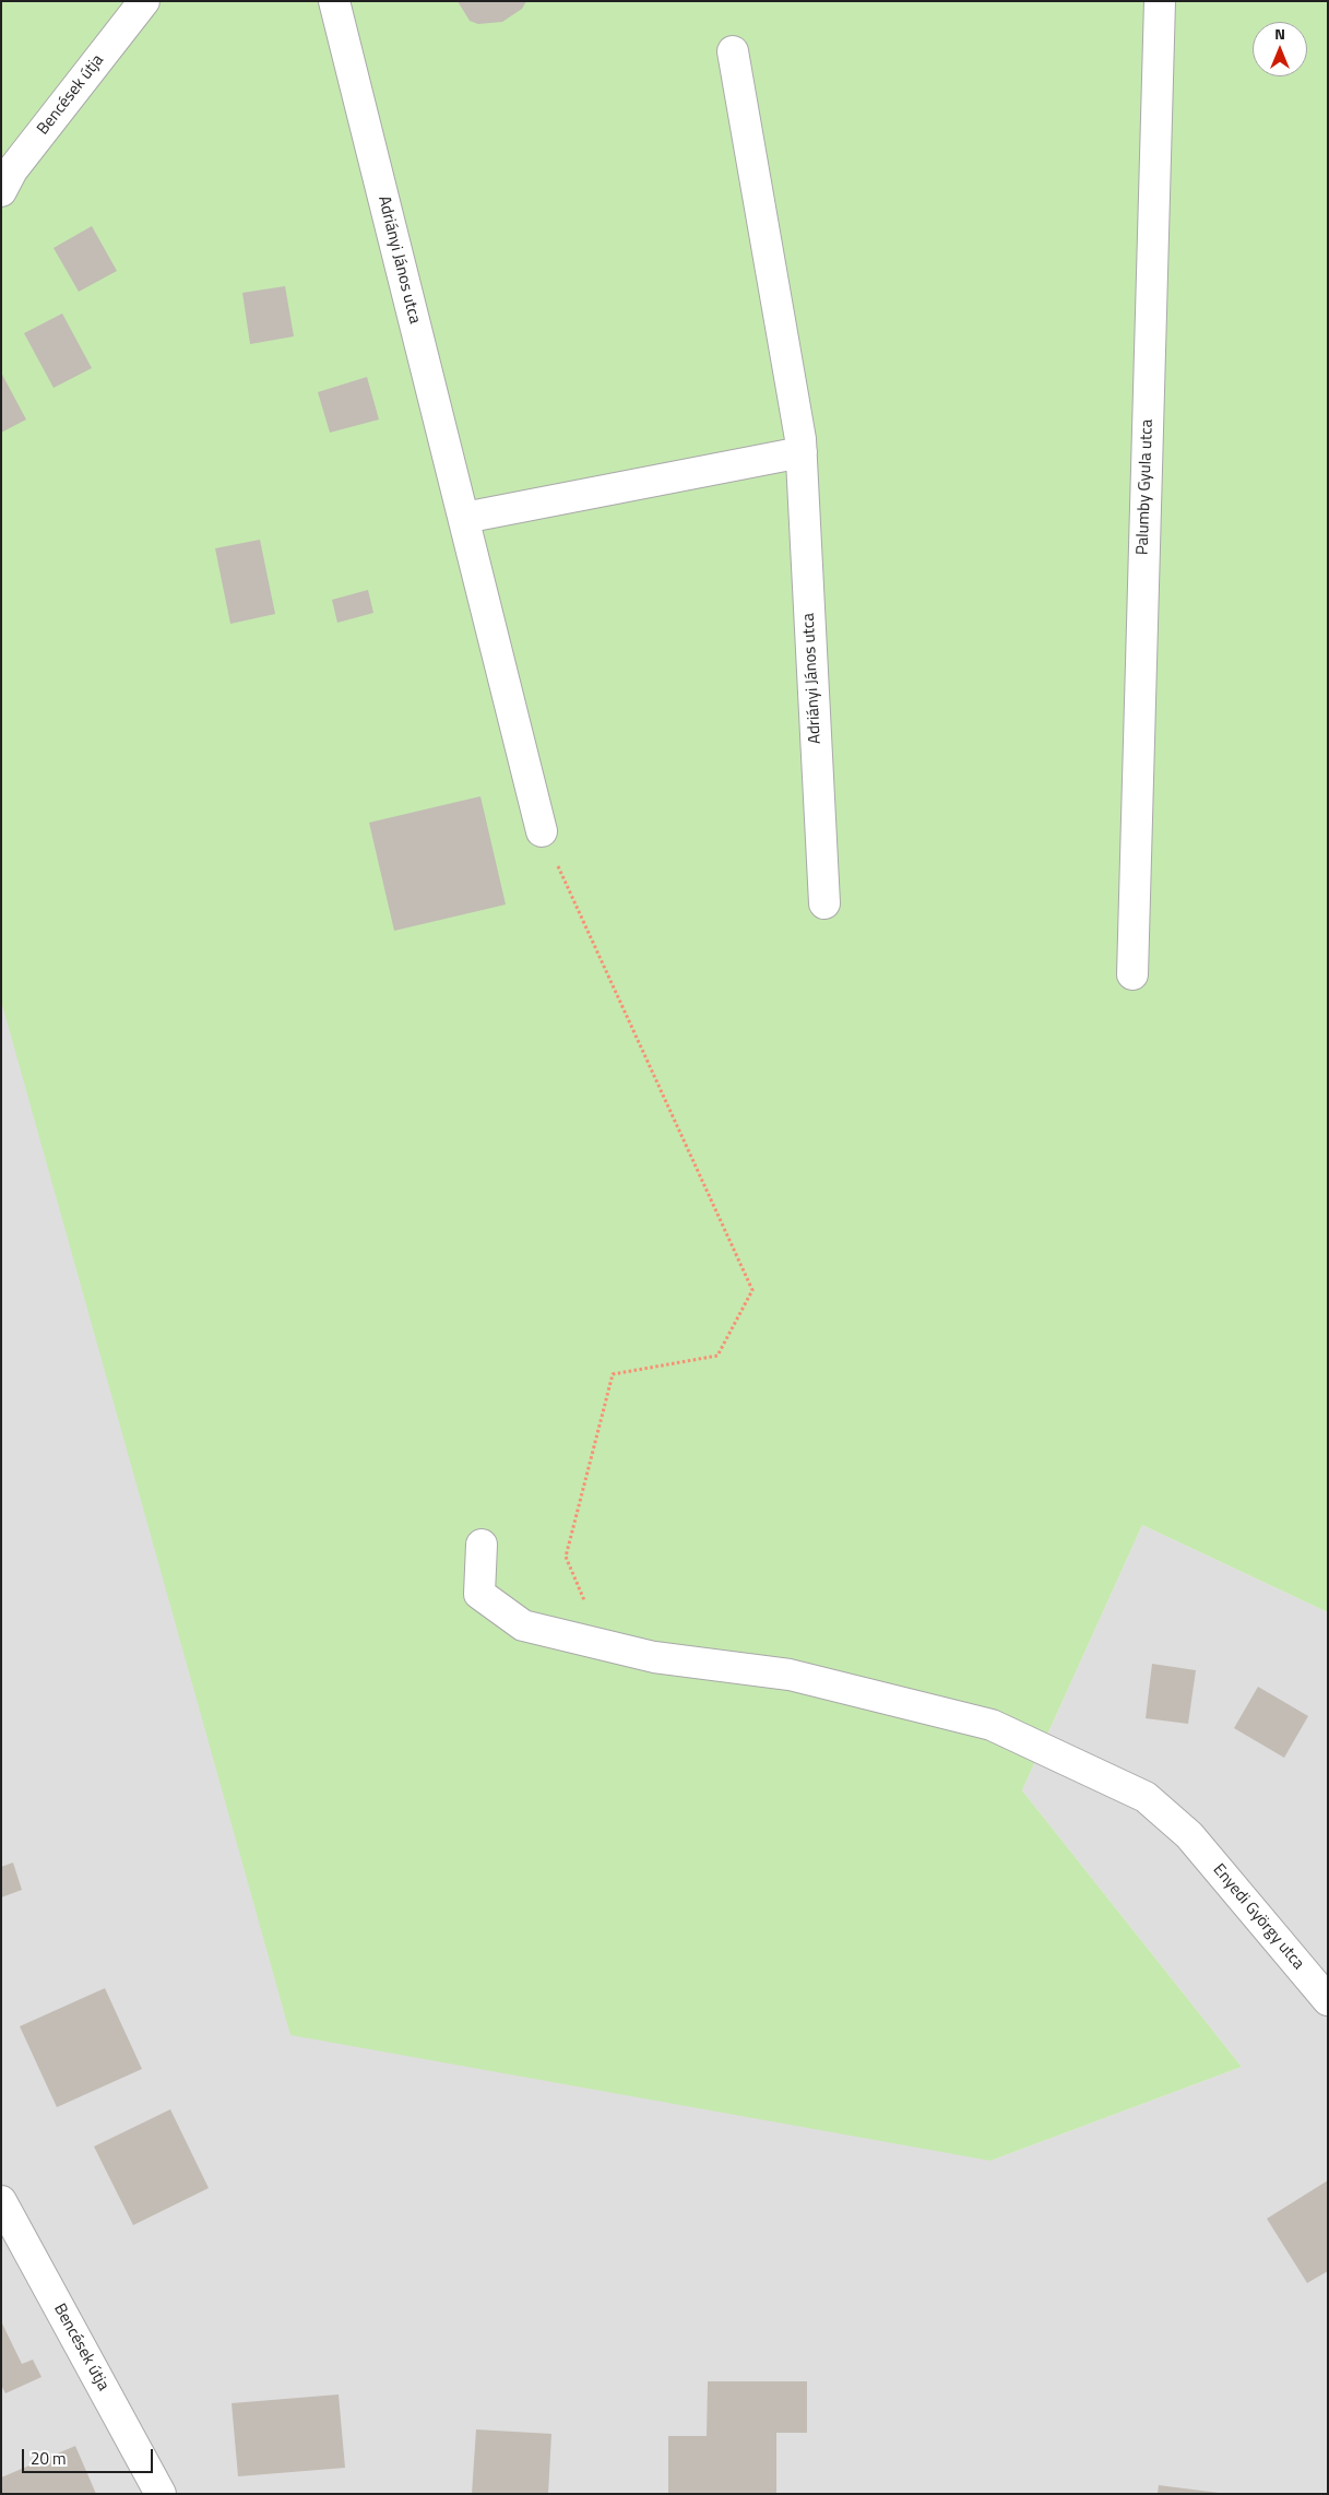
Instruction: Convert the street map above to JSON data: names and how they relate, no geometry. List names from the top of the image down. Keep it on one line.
{"streets":{"street":["Bencések útja","Adriányi János utca","Palumby Gyula utca","Enyedi György utca"]},"scale_bar":"20 m","north":"top"}
